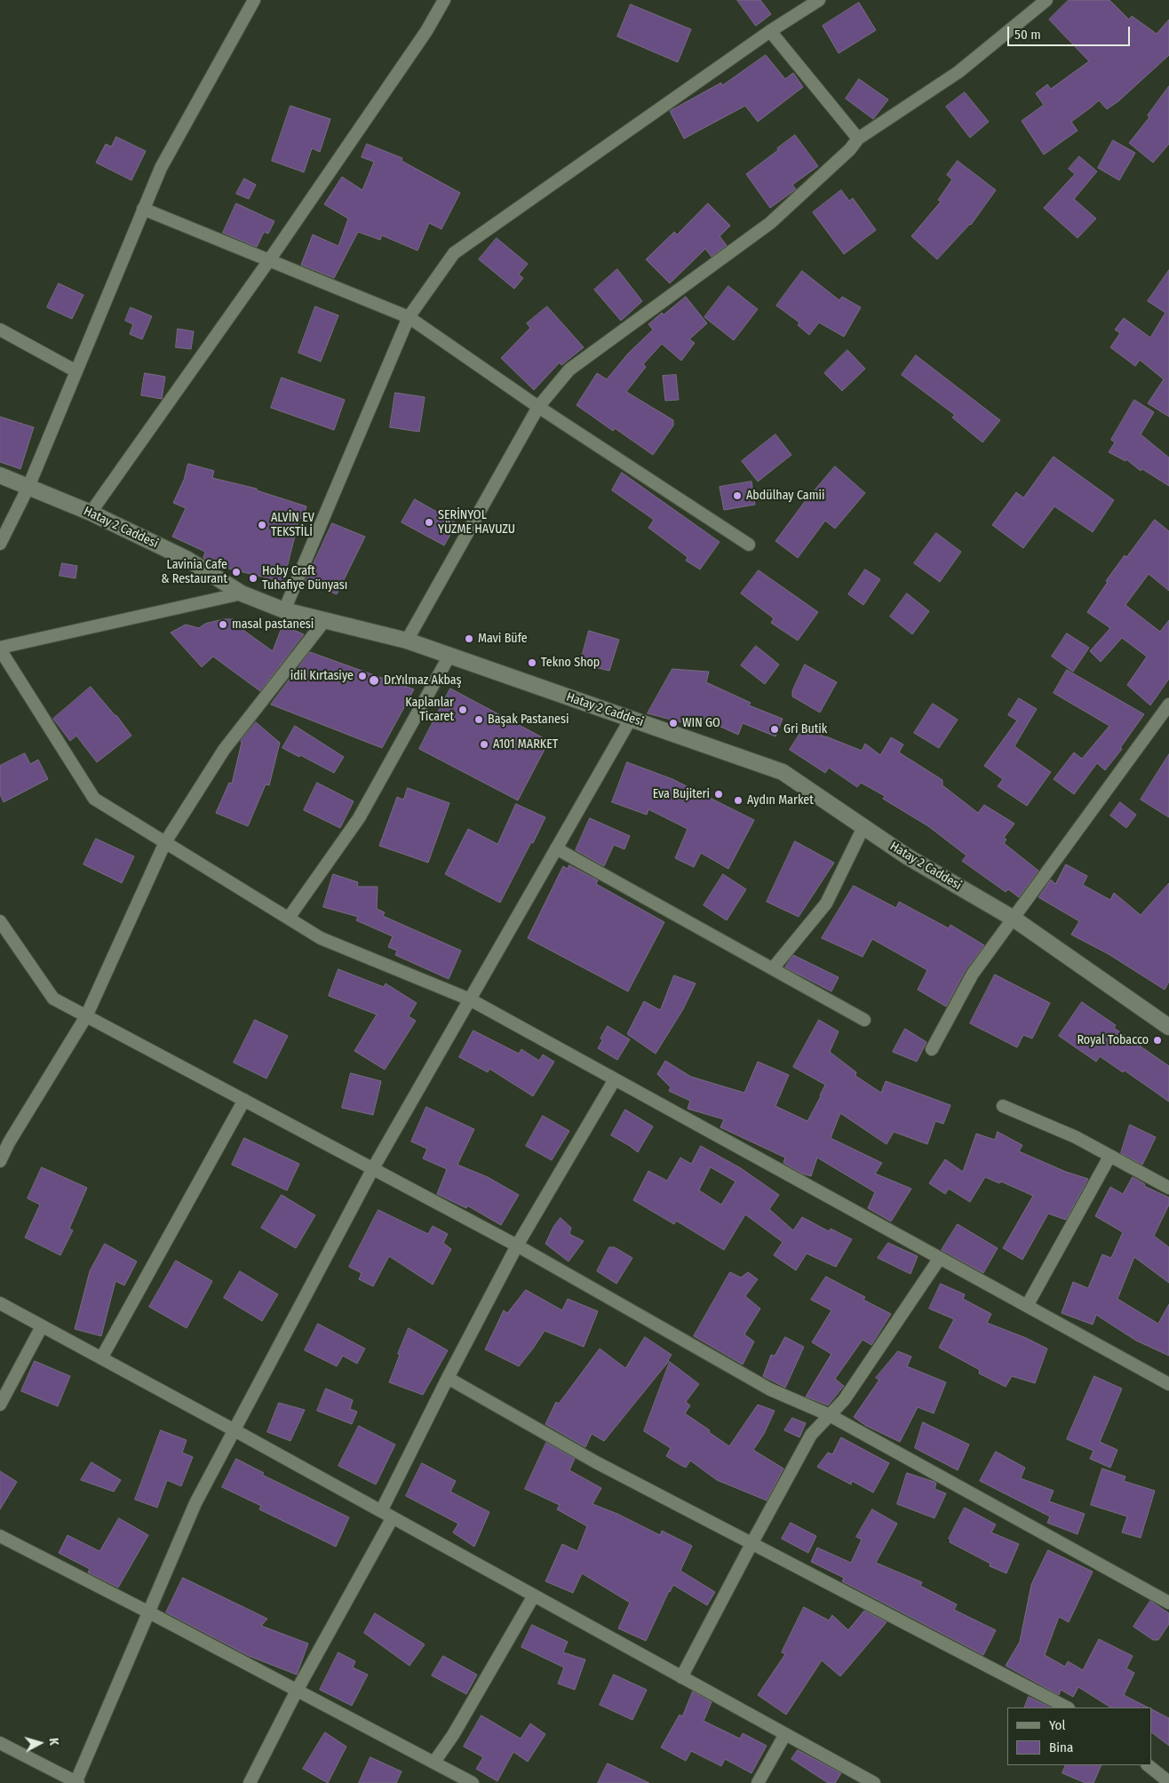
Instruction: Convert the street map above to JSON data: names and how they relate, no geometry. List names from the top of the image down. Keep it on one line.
{"streets":{"street":["Hatay 2 Caddesi"]},"places":["Abdülhay Camii","SERİNYOL YÜZME HAVUZU","ALVİN EV TEKSTİLİ","Lavinia Cafe & Restaurant","Hoby Craft Tuhafiye Dünyası","masal pastanesi","Mavi Büfe","Tekno Shop","idil Kırtasiye","Dr.Yılmaz Akbaş","Kaplanlar Ticaret","Başak Pastanesi","WIN GO","Gri Butik","A101 MARKET","Eva Bujiteri","Aydın Market","Royal Tobacco"],"legend":["Yol","Bina"],"scale_bar":"50 m","north":"right"}
